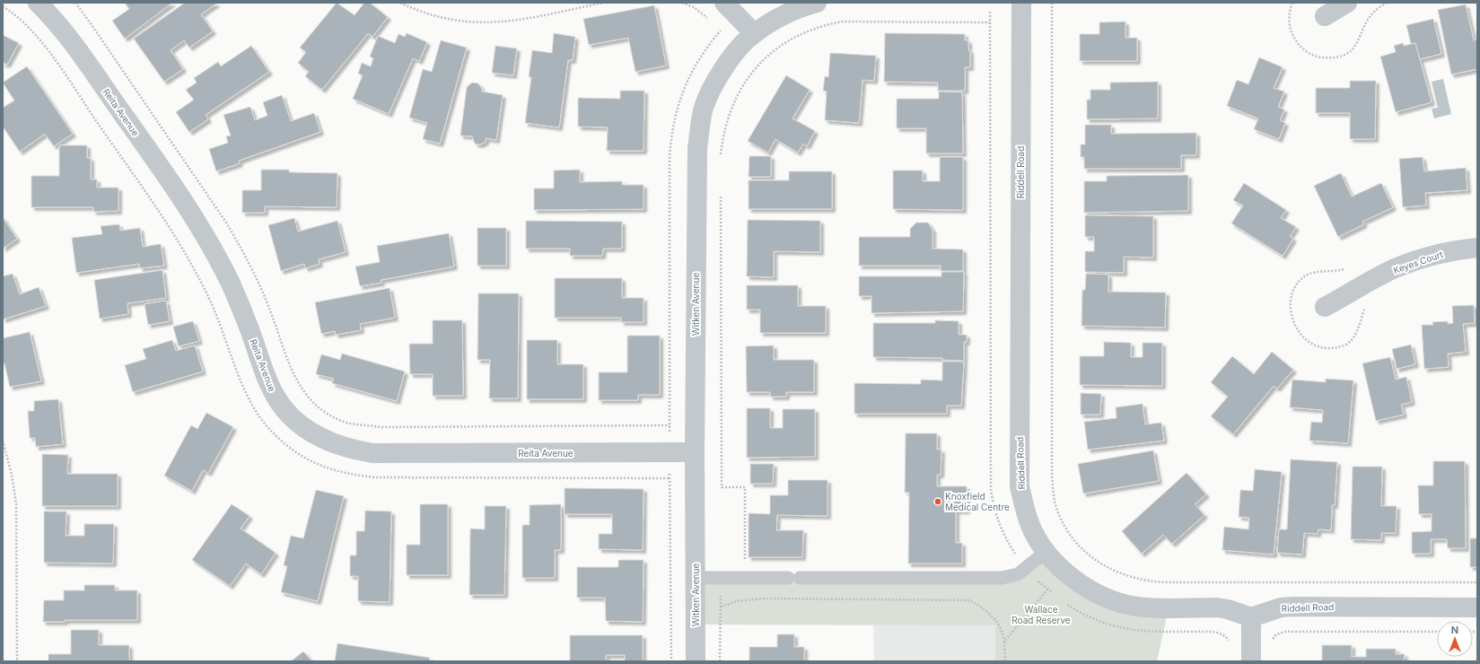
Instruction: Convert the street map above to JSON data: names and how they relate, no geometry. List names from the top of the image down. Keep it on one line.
{"streets":{"street":["Reita Avenue","Riddell Road","Keyes Court","Witken Avenue"]},"crossings":[["Reita Avenue","Witken Avenue"]],"parks":["Wallace Road Reserve"],"places":["Knoxfield Medical Centre"],"north":"top"}
